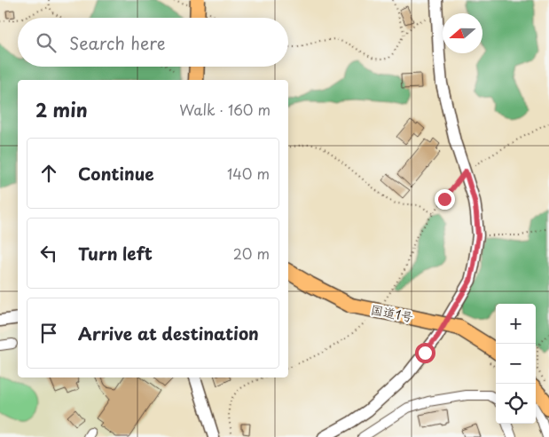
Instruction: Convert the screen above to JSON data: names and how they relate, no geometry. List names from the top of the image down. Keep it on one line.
{"streets":{"highway":["国道1号"]},"north":"left","page":{"search":"Search here","heading":["2 min","Walk · 160 m"],"list":[["Continue","140 m"],["Turn left","20 m"],"Arrive at destination"],"map_buttons":["+","−"]}}
